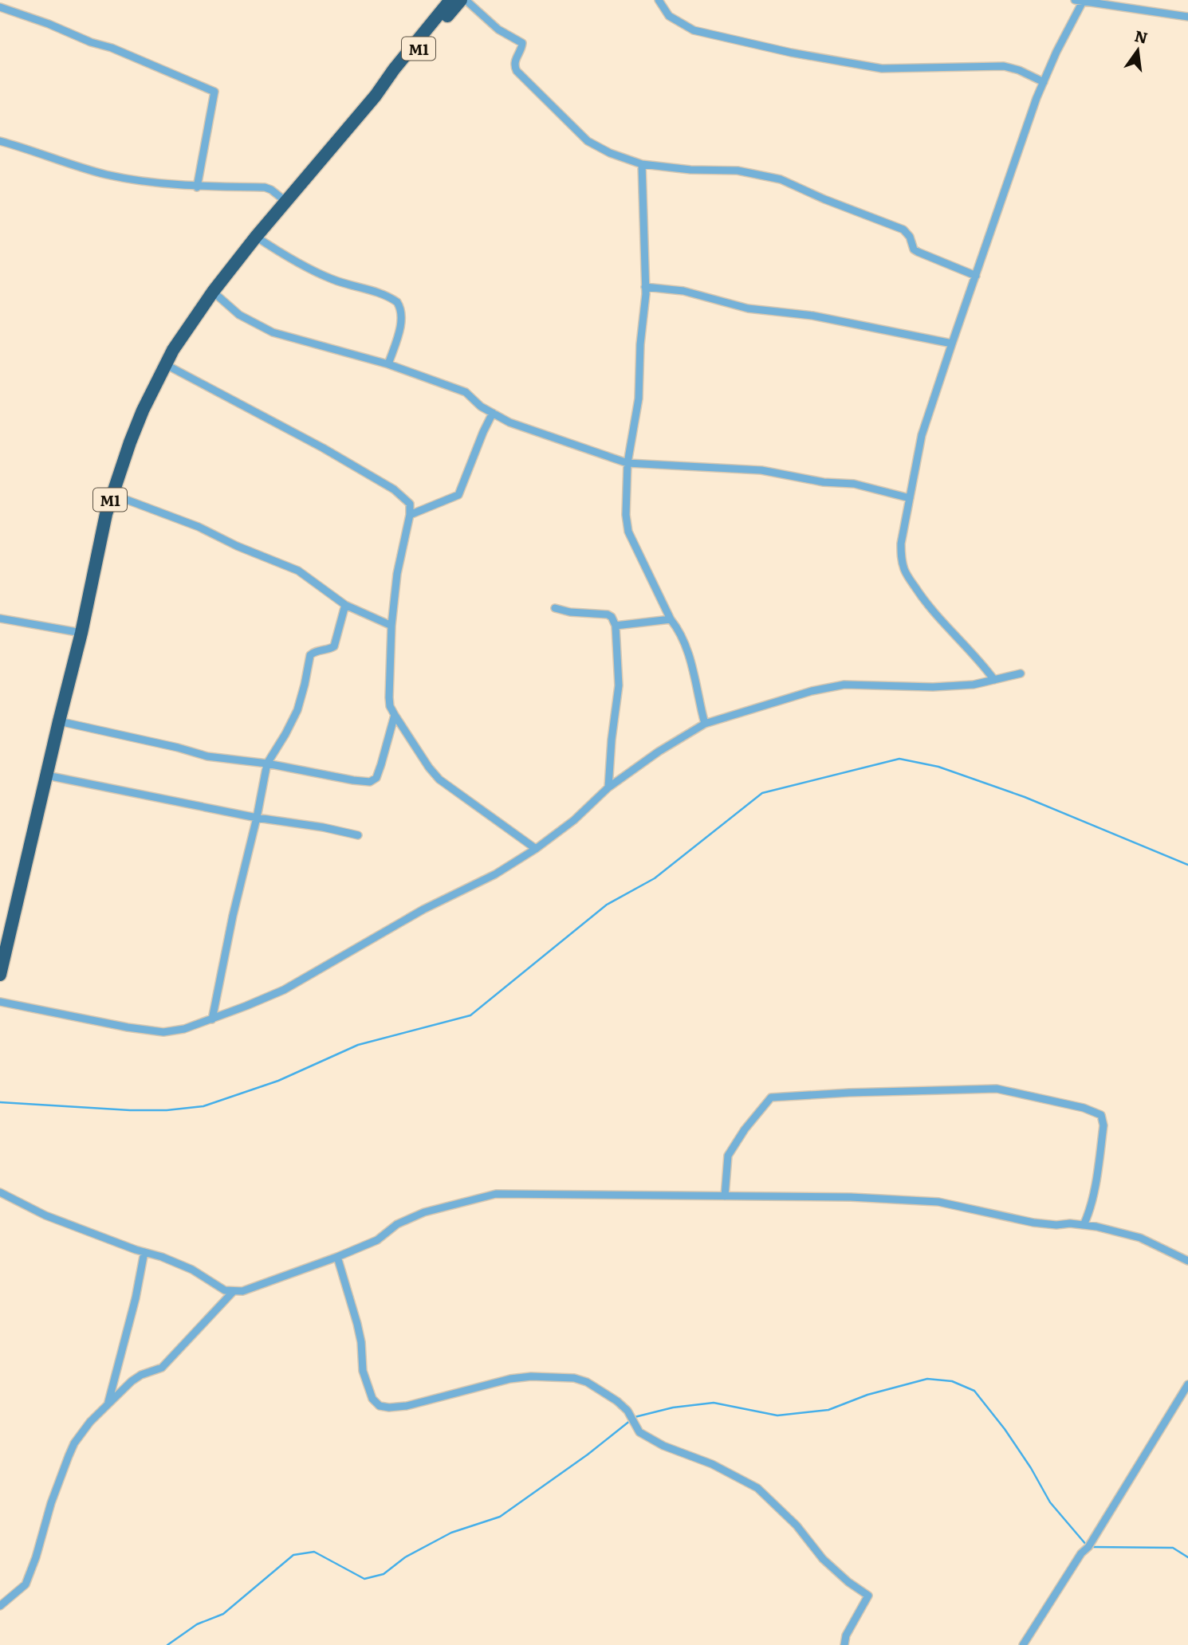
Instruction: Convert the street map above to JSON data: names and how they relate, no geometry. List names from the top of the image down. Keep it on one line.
{"streets":{"highway":["M1"]},"north":"top"}
